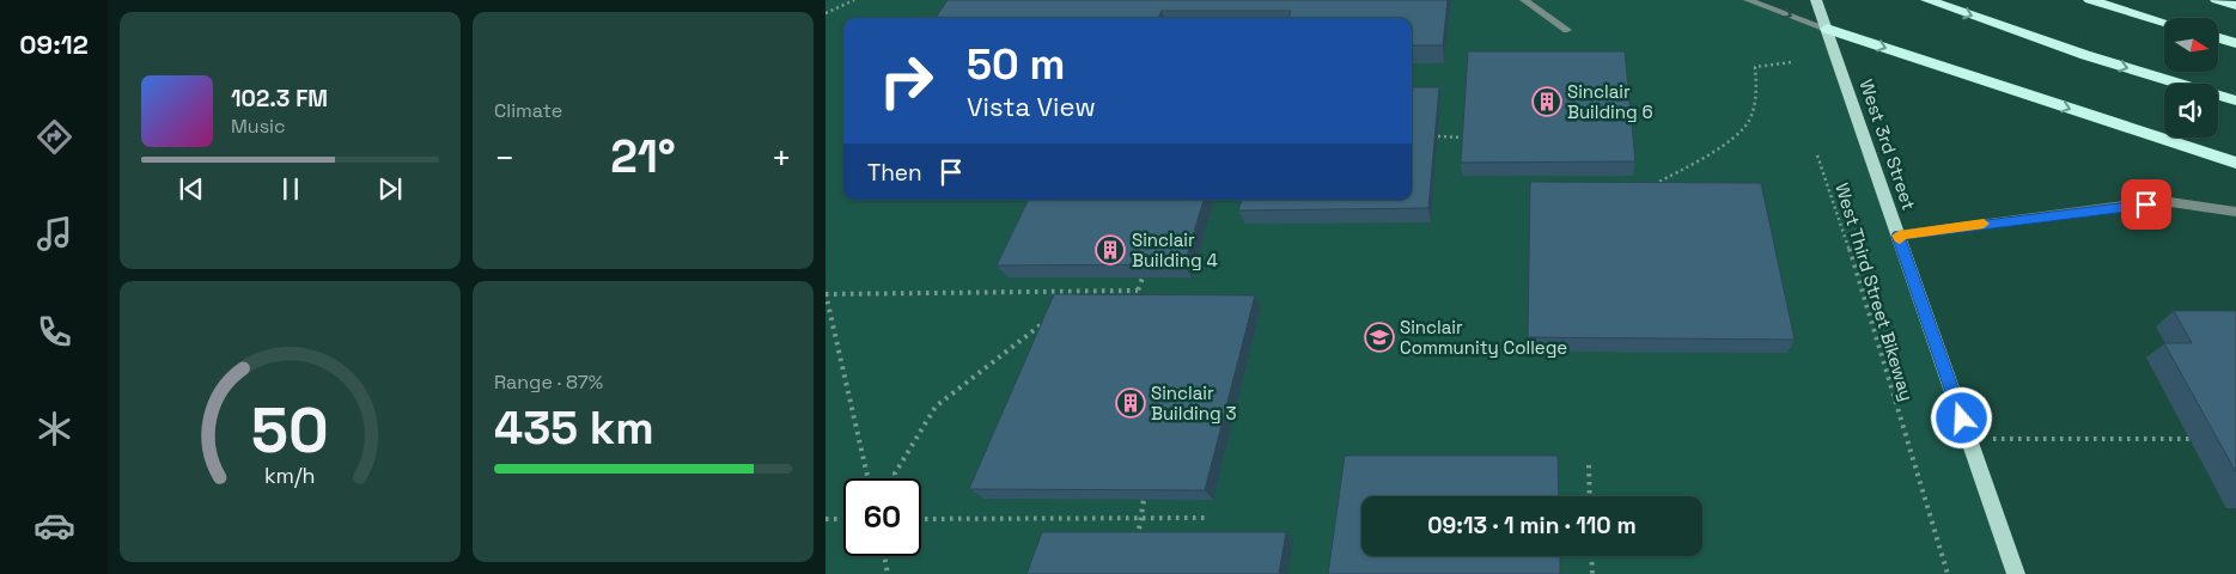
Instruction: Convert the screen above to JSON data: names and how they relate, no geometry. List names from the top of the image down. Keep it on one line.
{"streets":{"main road":["West 3rd Street"],"path":["West Third Street Bikeway"]},"places":{"building":["Sinclair Building 6","Sinclair Building 4","Sinclair Building 3"],"school or university":["Sinclair Community College"]},"north":"right","page":{"tabs":"09:12","tile":["Climate",["Range · 87%","435 km"]],"turn":["50 m","Vista View"],"song":["102.3 FM","Music"],"heat":["−","21°","+"],"then":"Then","limit":"60","trip":"09:13 · 1 min · 110 m","gauge":["50","km/h"]}}
